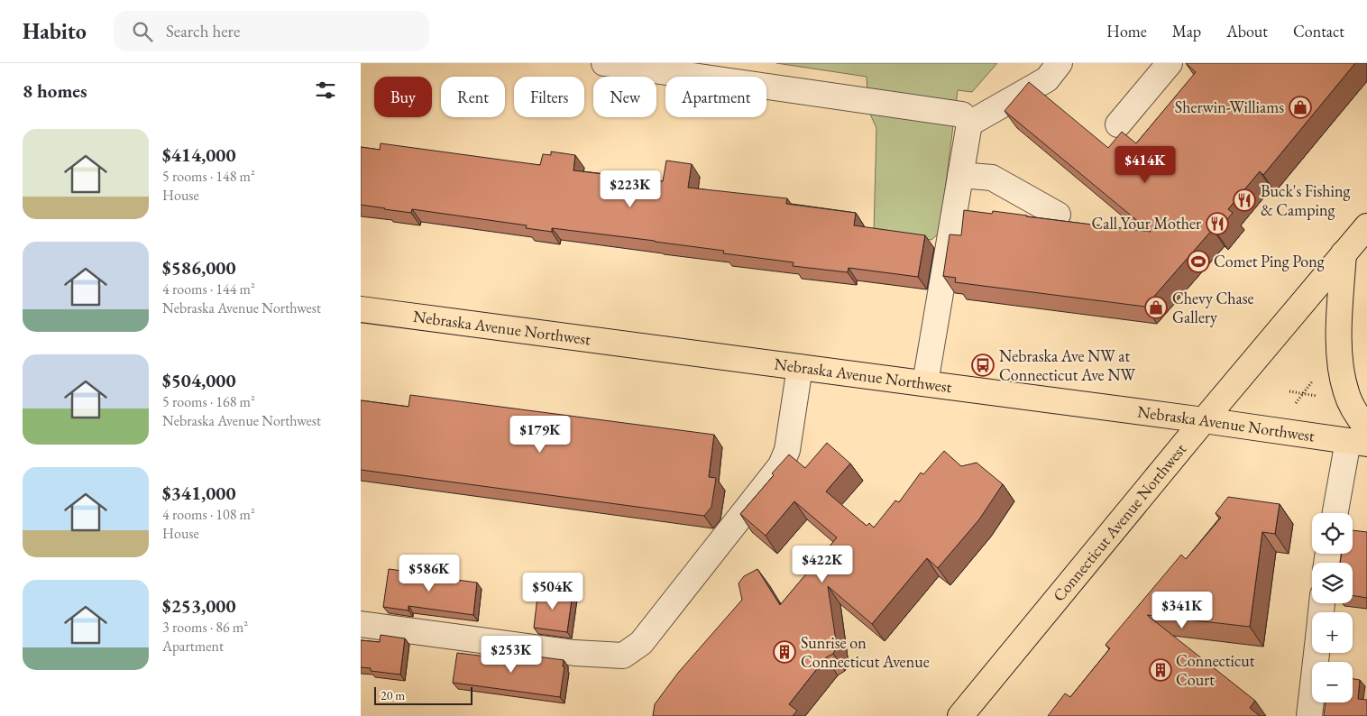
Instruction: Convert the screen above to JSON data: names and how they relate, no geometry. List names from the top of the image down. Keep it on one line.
{"streets":{"main road":["Nebraska Avenue Northwest","Connecticut Avenue Northwest"]},"crossings":[["Nebraska Avenue Northwest","Connecticut Avenue Northwest"]],"places":{"shop":["Sherwin-Williams","Chevy Chase Gallery"],"restaurant":["Buck's Fishing & Camping","Call Your Mother"],"sports":["Comet Ping Pong"],"bus stop":["Nebraska Ave NW at Connecticut Ave NW"],"building":["Sunrise on Connecticut Avenue","Connecticut Court"]},"scale_bar":"20 m","page":{"header":"Habito","search":"Search here","nav":["Home","Map","About","Contact"],"heading":"8 homes","chip":["Buy","Rent","Filters","New","Apartment"],"list":[{"name":"$414,000","note":"5 rooms · 148 m² · House"},{"name":"$586,000","note":"4 rooms · 144 m² · Nebraska Avenue Northwest"},{"name":"$504,000","note":"5 rooms · 168 m² · Nebraska Avenue Northwest"},{"name":"$341,000","note":"4 rooms · 108 m² · House"},{"name":"$253,000","note":"3 rooms · 86 m² · Apartment"}],"price":["$414K","$223K","$179K","$422K","$586K","$504K","$341K","$253K"],"map_buttons":["+","−"],"scale":"20 m"}}
